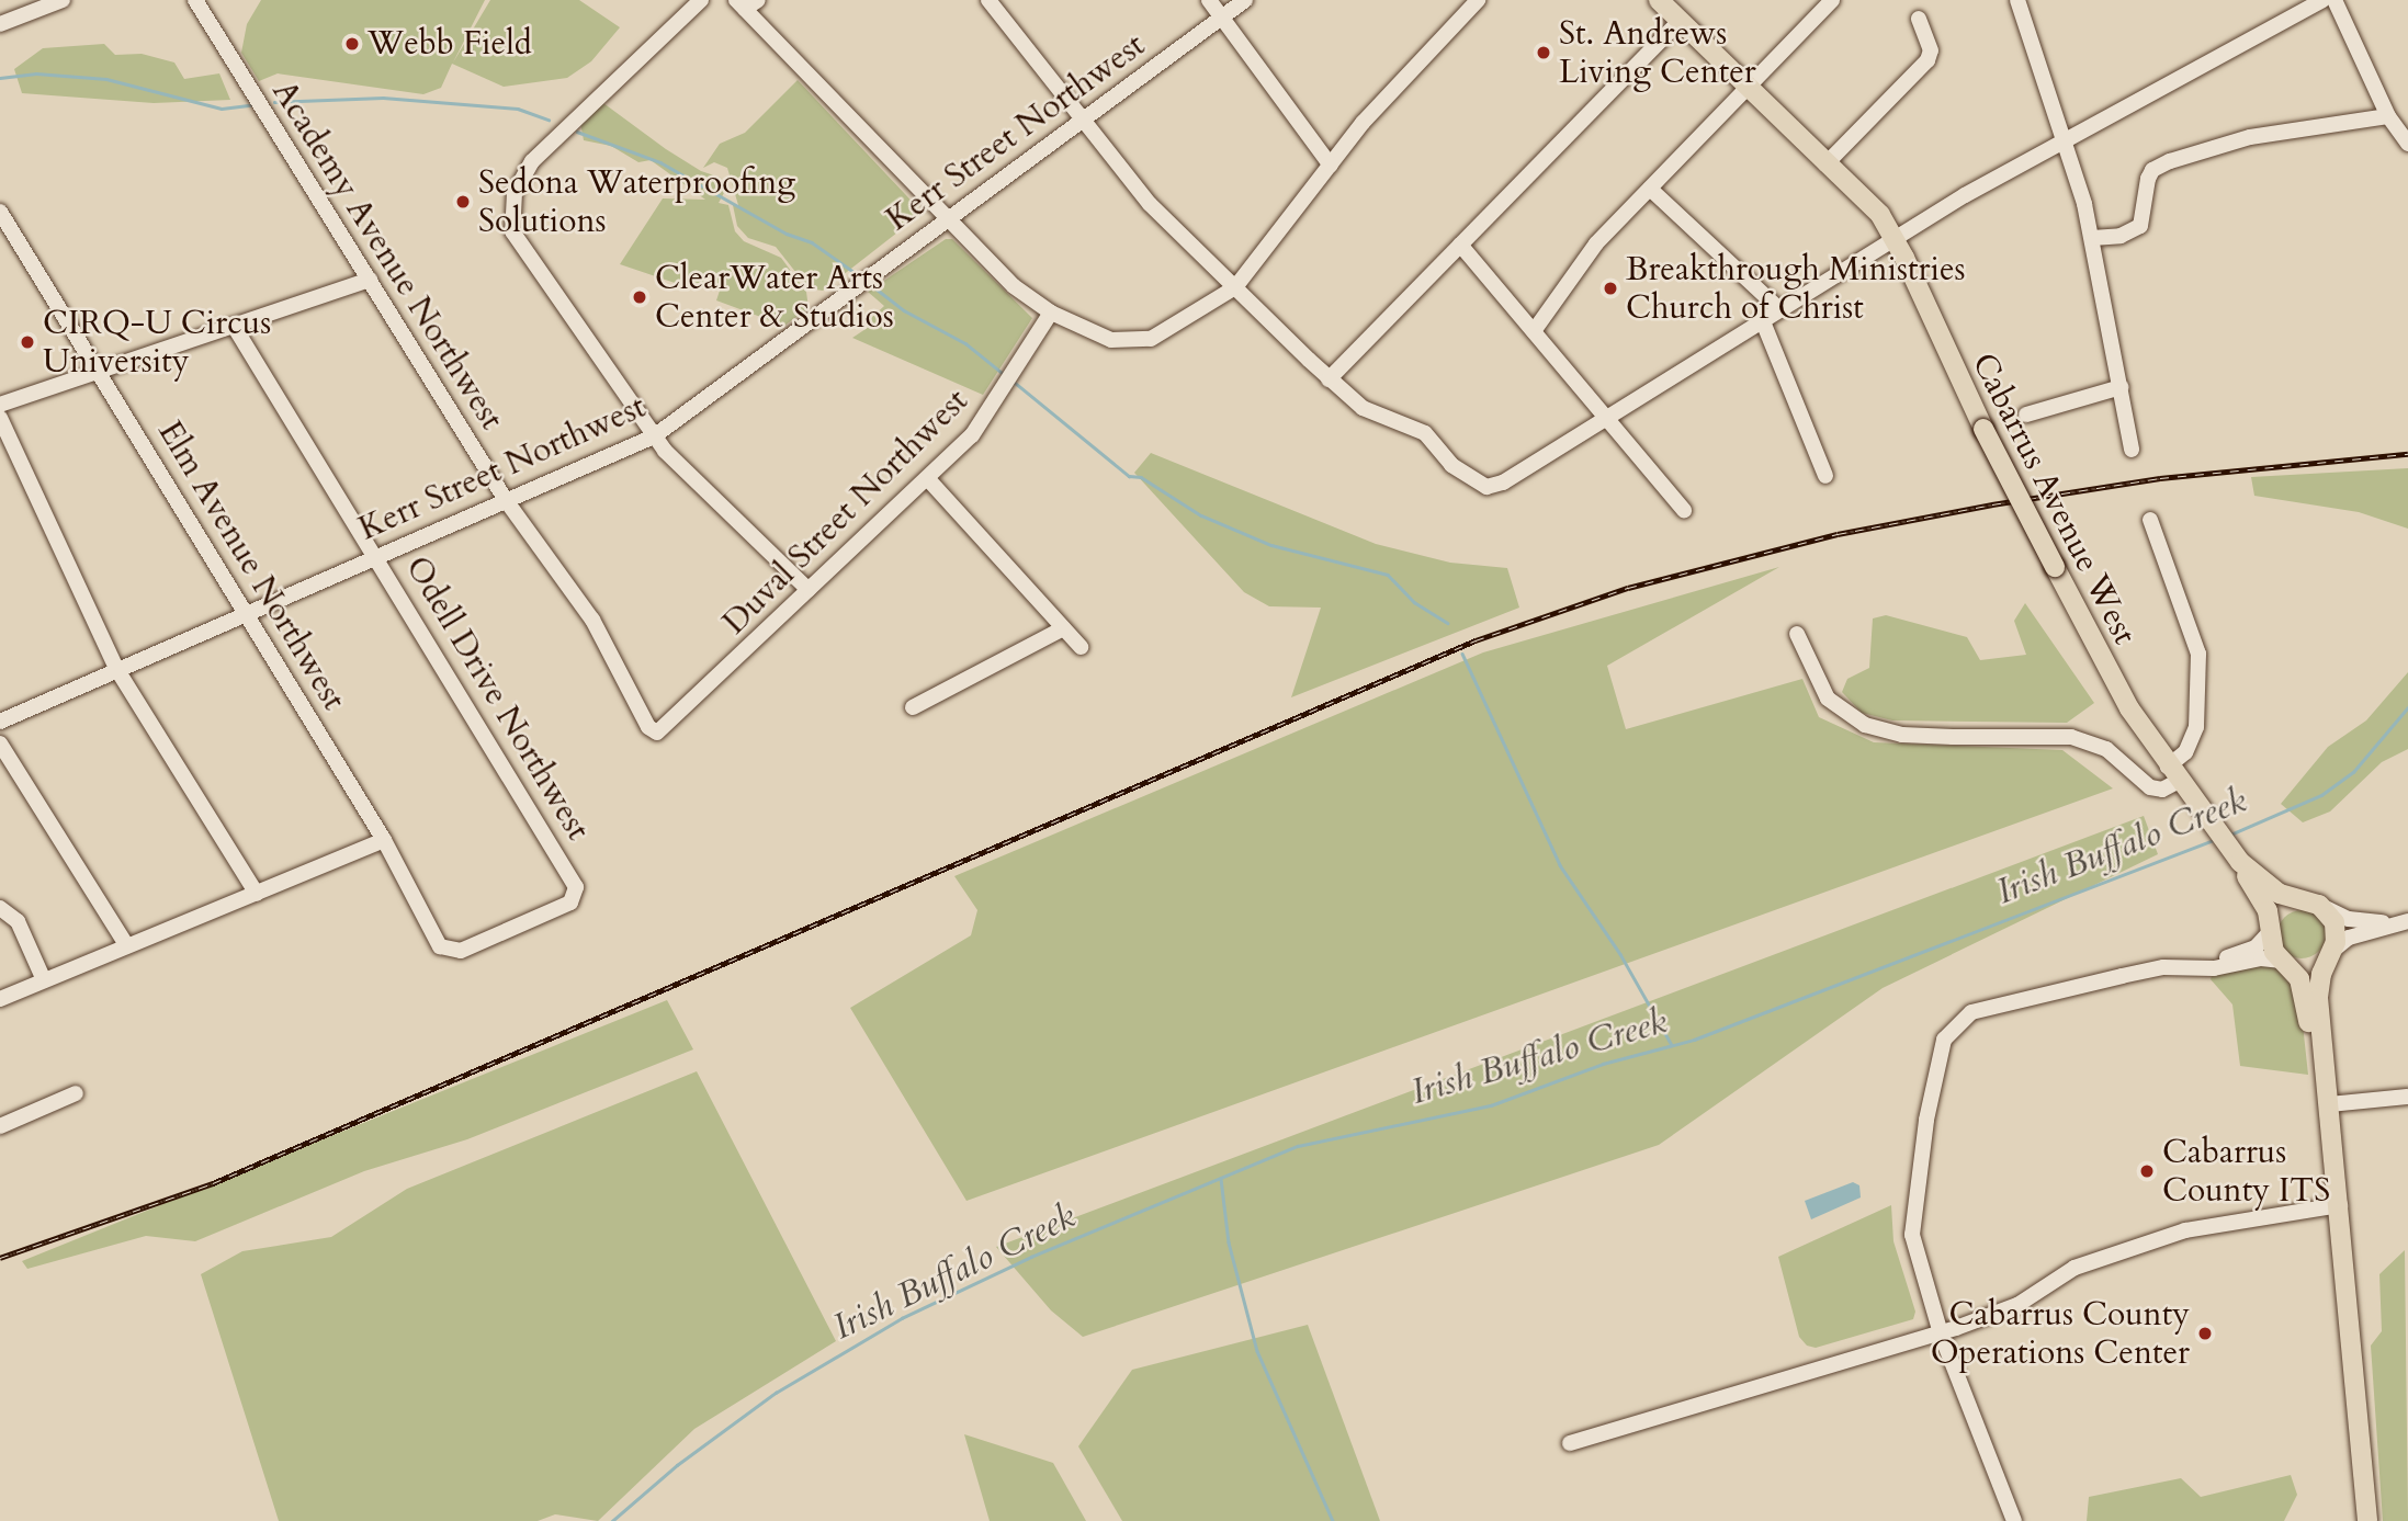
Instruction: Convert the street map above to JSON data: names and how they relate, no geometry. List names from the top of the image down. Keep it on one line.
{"streets":{"main road":["Cabarrus Avenue West"],"street":["Kerr Street Northwest","Academy Avenue Northwest","Duval Street Northwest","Elm Avenue Northwest","Odell Drive Northwest"]},"crossings":[["Kerr Street Northwest","Academy Avenue Northwest"],["Kerr Street Northwest","Elm Avenue Northwest"],["Kerr Street Northwest","Odell Drive Northwest"],["Academy Avenue Northwest","Duval Street Northwest"],["Elm Avenue Northwest","Odell Drive Northwest"]],"water":["Irish Buffalo Creek"],"places":["Webb Field","St. Andrews Living Center","Sedona Waterproofing Solutions","Breakthrough Ministries Church of Christ","ClearWater Arts Center & Studios","CIRQ-U Circus University","Cabarrus County ITS","Cabarrus County Operations Center"]}
